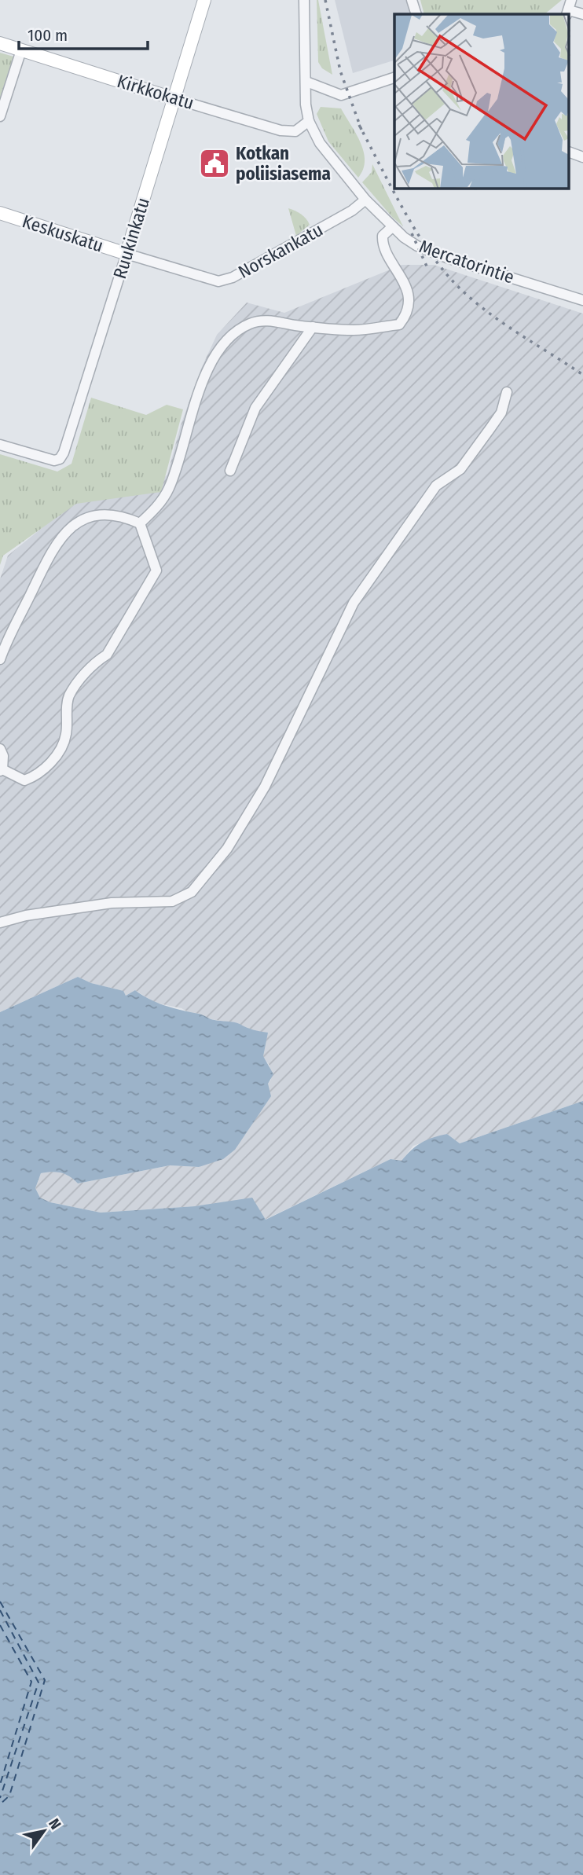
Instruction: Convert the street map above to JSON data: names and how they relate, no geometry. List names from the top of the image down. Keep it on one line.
{"streets":{"main road":["Kirkkokatu","Keskuskatu","Ruukinkatu"],"street":["Norskankatu","Mercatorintie"]},"crossings":[["Kirkkokatu","Ruukinkatu"],["Kirkkokatu","Mercatorintie"],["Keskuskatu","Ruukinkatu"],["Keskuskatu","Norskankatu"],["Ruukinkatu","Norskankatu"],["Norskankatu","Mercatorintie"]],"places":{"public building":["Kotkan poliisiasema"]},"scale_bar":"100 m","north":"top right"}
